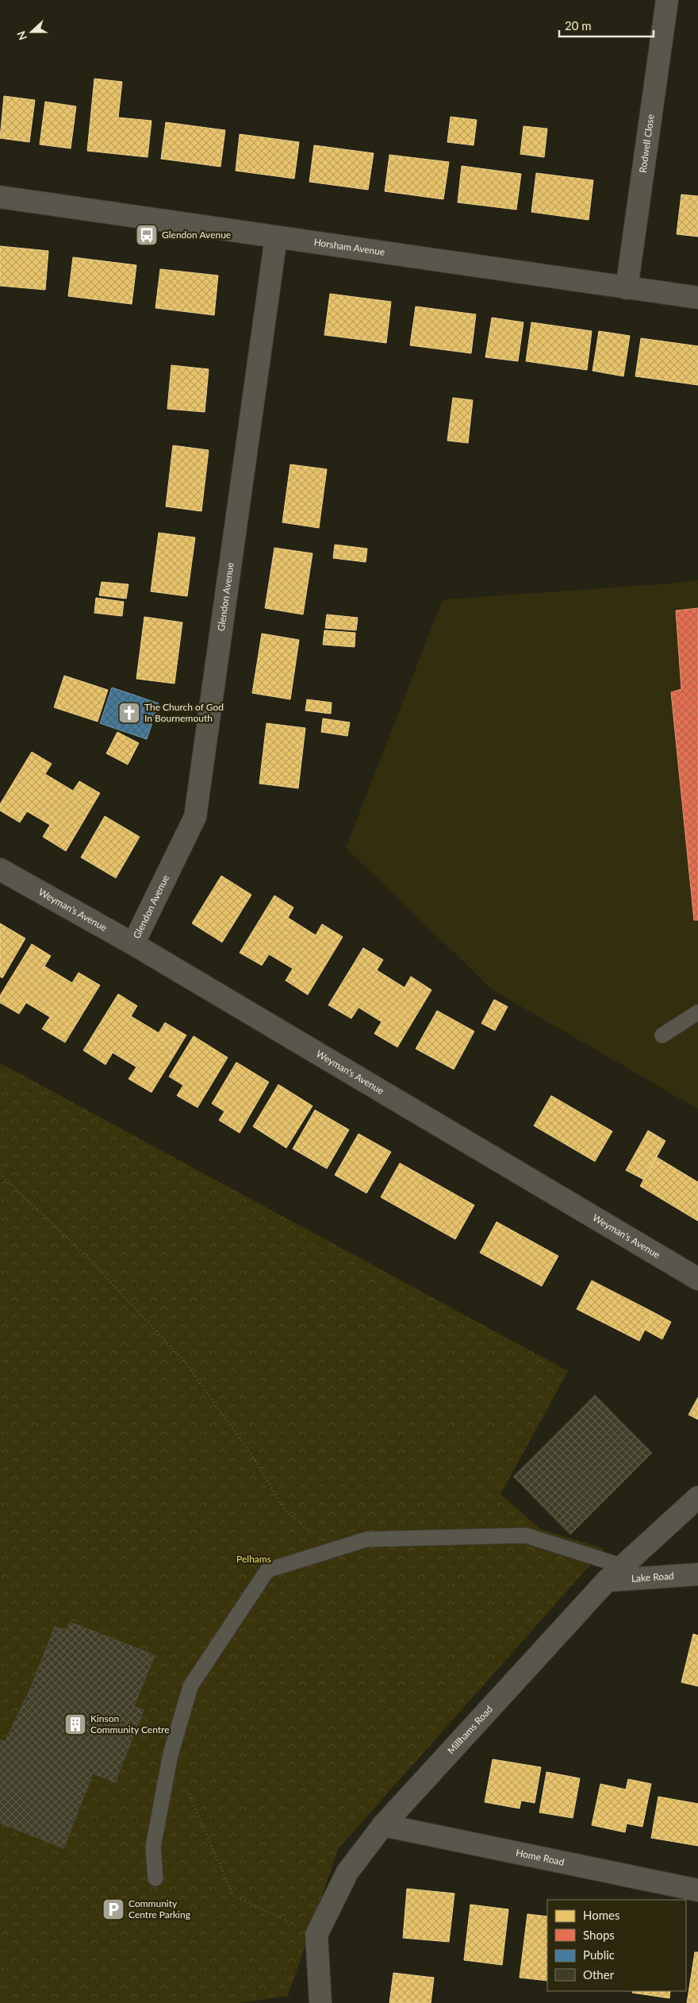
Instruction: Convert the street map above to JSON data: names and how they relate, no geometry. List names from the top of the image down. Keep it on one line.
{"streets":{"street":["Rodwell Close","Horsham Avenue","Glendon Avenue","Weyman's Avenue","Lake Road","Millhams Road","Home Road"]},"crossings":[["Rodwell Close","Horsham Avenue"],["Horsham Avenue","Glendon Avenue"],["Glendon Avenue","Weyman's Avenue"],["Lake Road","Millhams Road"],["Millhams Road","Home Road"]],"parks":["Pelhams"],"places":{"bus stop":["Glendon Avenue"],"church":["The Church of God In Bournemouth"],"building":["Kinson Community Centre"],"parking":["Community Centre Parking"]},"legend":["Homes","Shops","Public","Other"],"scale_bar":"20 m","north":"left"}
